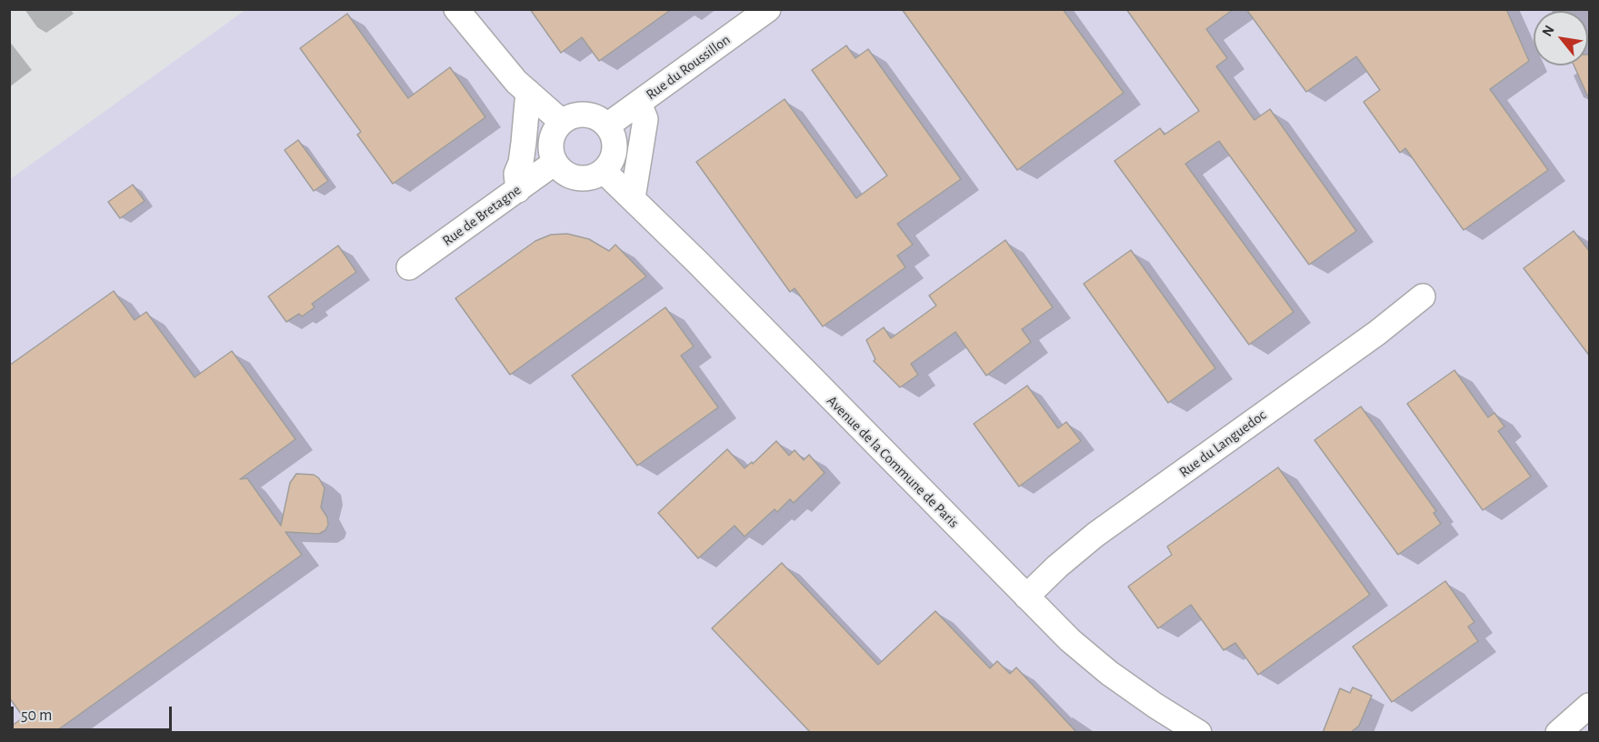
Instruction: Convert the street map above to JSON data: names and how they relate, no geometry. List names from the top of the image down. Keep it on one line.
{"streets":{"street":["Rue du Roussillon","Rue de Bretagne","Rue du Languedoc","Avenue de la Commune de Paris"]},"crossings":[["Rue du Roussillon","Rue de Bretagne"],["Rue du Roussillon","Avenue de la Commune de Paris"],["Rue de Bretagne","Avenue de la Commune de Paris"],["Rue du Languedoc","Avenue de la Commune de Paris"]],"scale_bar":"50 m","north":"top left"}
